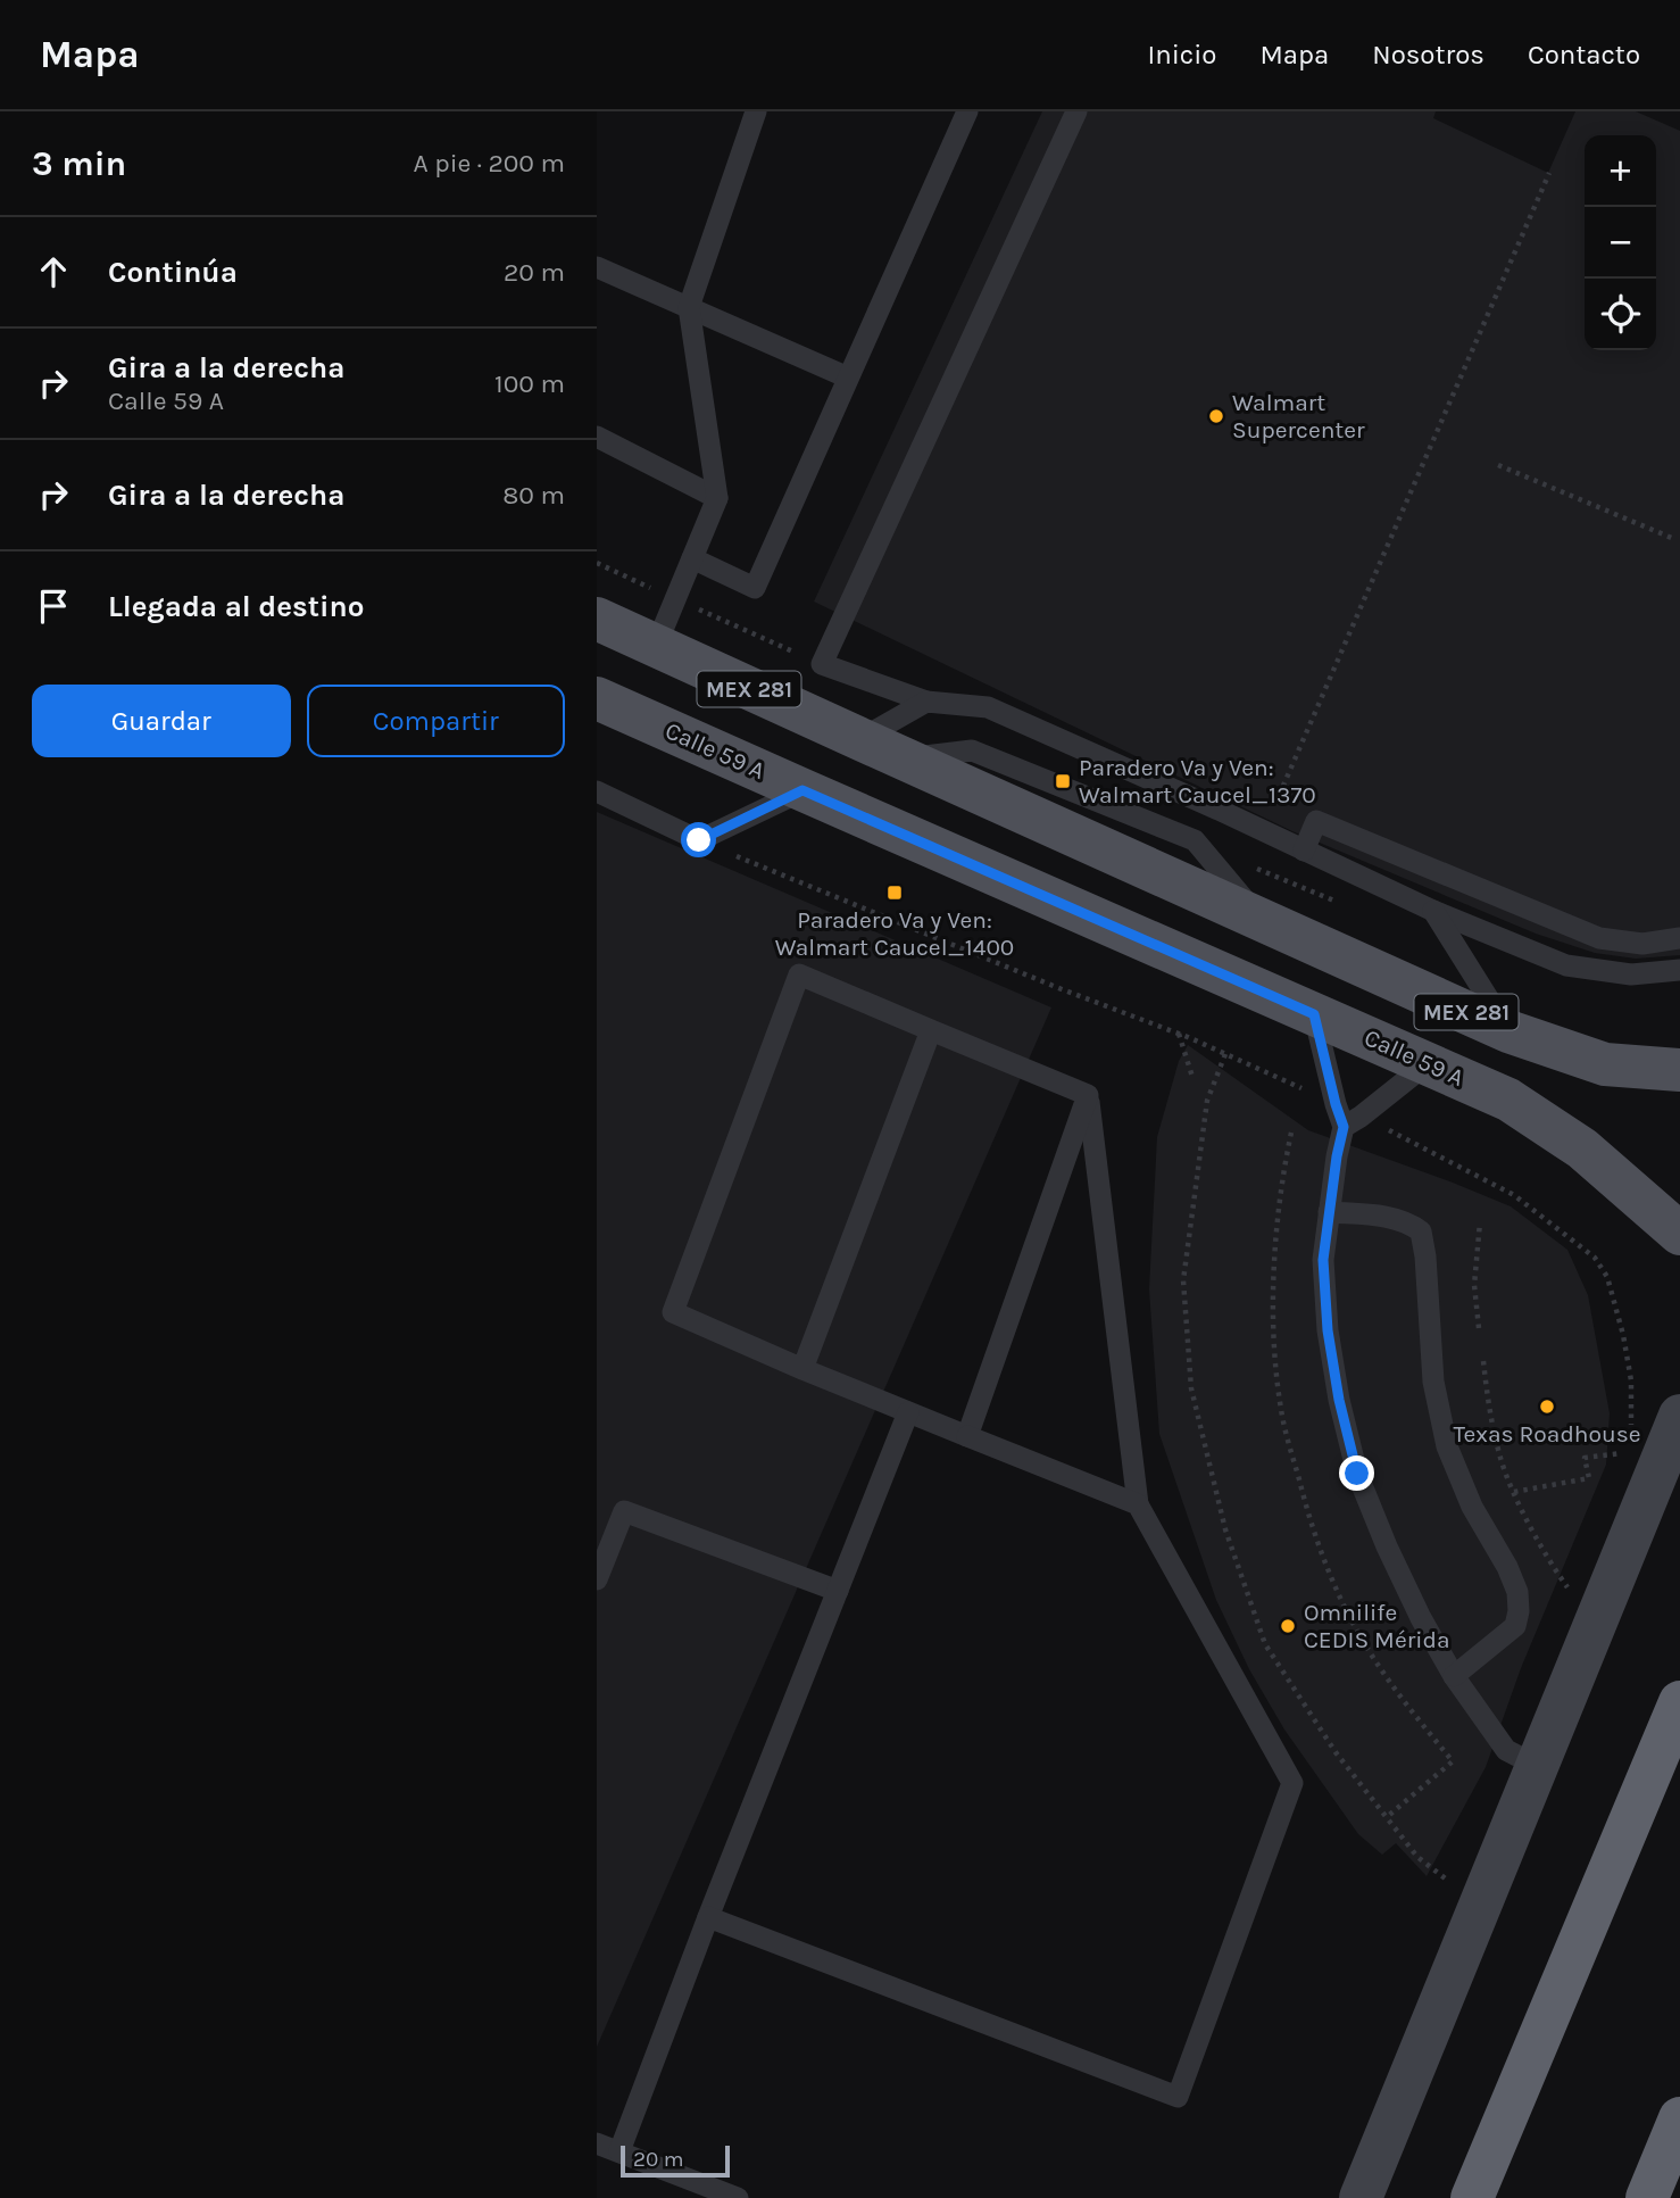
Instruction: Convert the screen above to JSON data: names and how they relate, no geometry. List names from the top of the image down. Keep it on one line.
{"streets":{"main road":["MEX 281","Calle 59 A"]},"places":{"other":["Walmart Supercenter","Texas Roadhouse","Omnilife CEDIS Mérida"],"transit":["Paradero Va y Ven: Walmart Caucel_1370","Paradero Va y Ven: Walmart Caucel_1400"]},"scale_bar":"20 m","page":{"header":"Mapa","nav":["Inicio","Mapa","Nosotros","Contacto"],"heading":["3 min","A pie · 200 m"],"map_buttons":["+","−"],"list":[["Continúa","20 m"],["Gira a la derecha","Calle 59 A","100 m"],["Gira a la derecha","80 m"],"Llegada al destino"],"buttons":["Guardar","Compartir"],"scale":"20 m"}}
